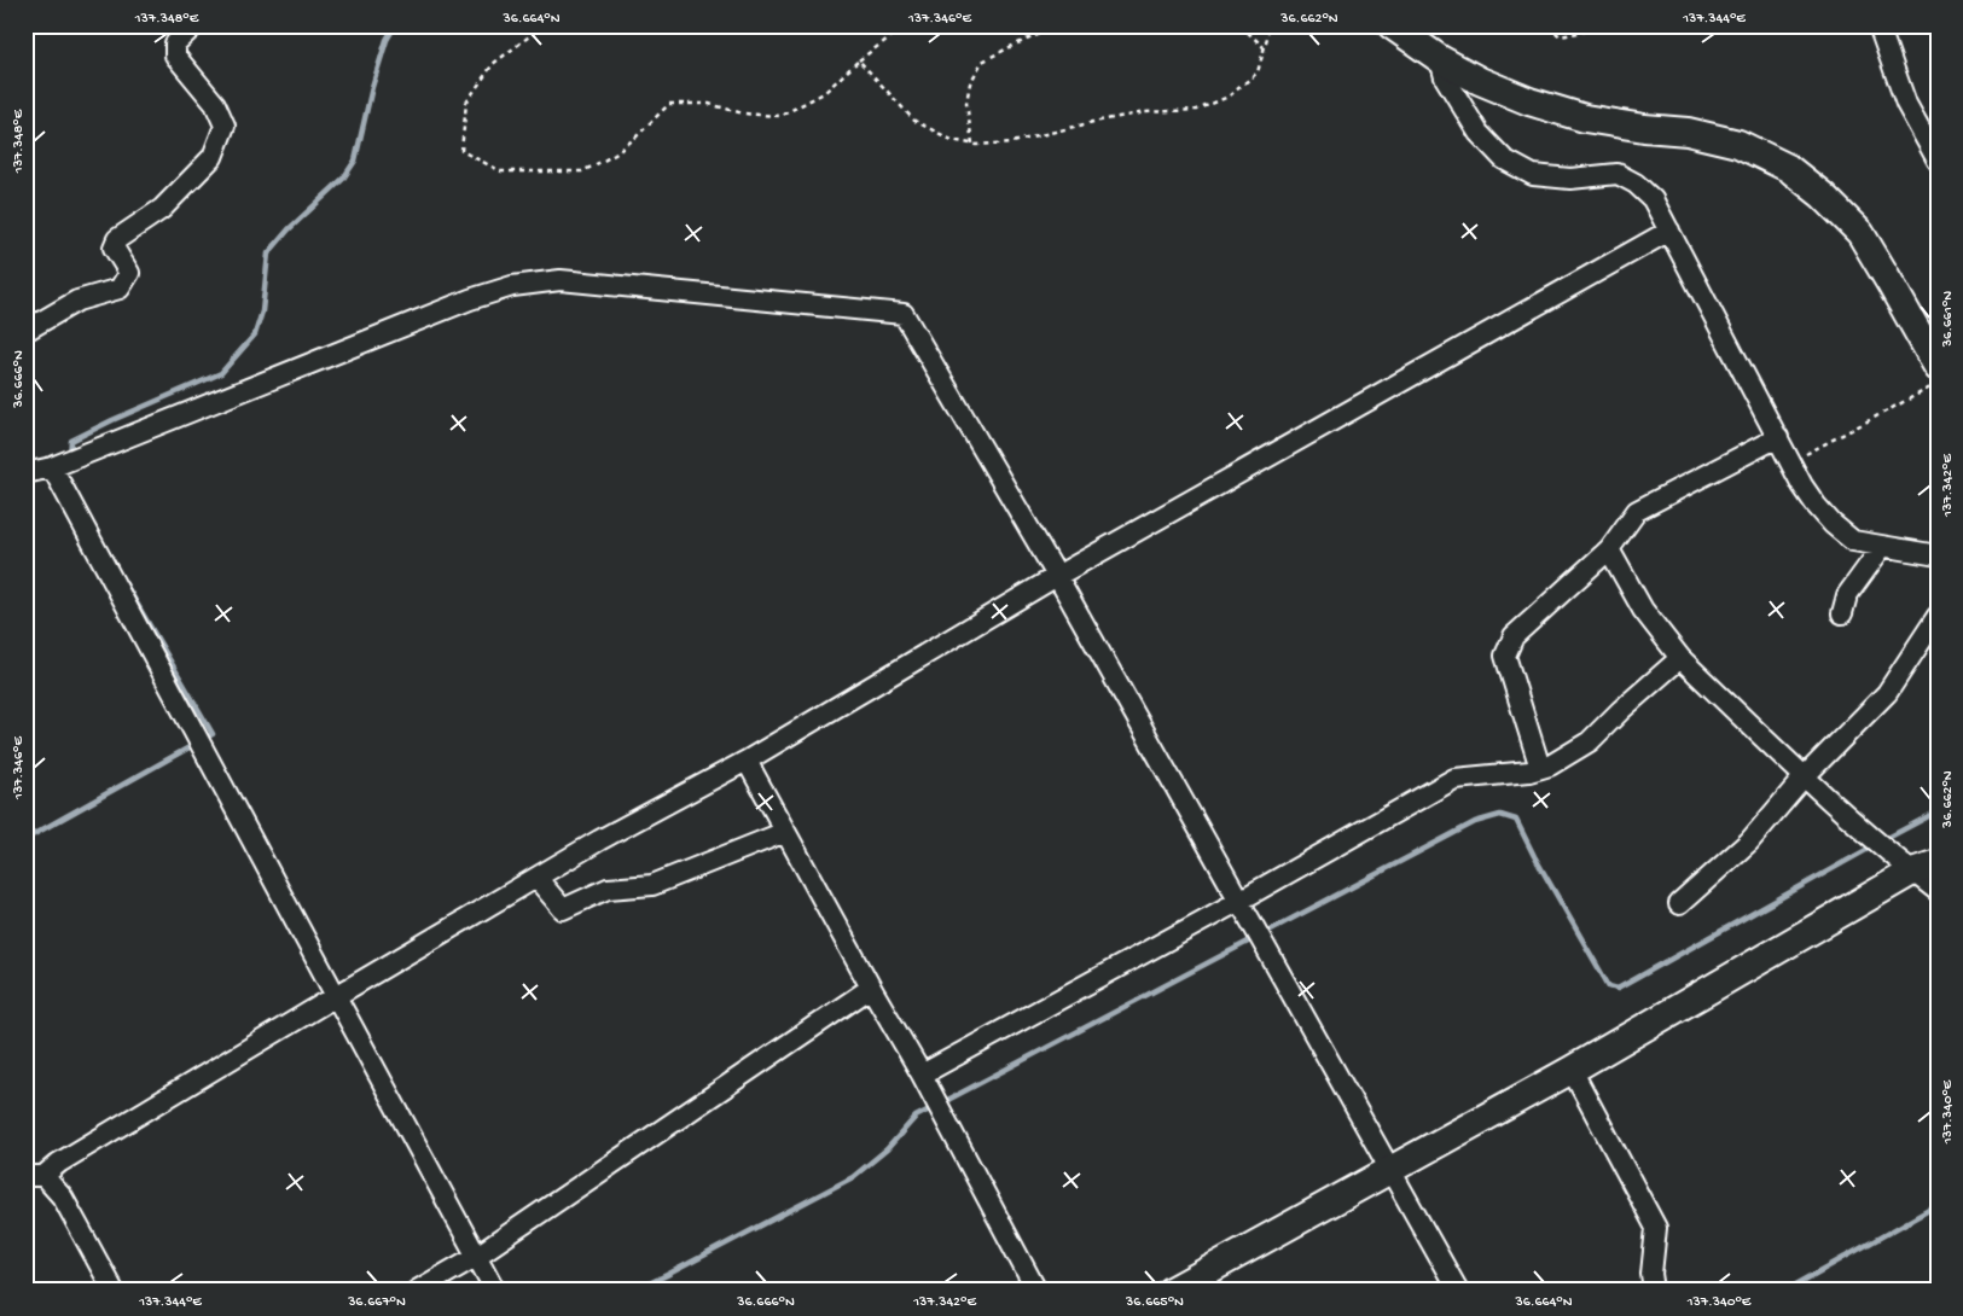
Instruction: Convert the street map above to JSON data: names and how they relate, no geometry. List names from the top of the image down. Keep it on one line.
{"coordinates":["137.348°E","36.664°N","137.346°E","36.662°N","137.344°E","36.661°N","36.666°N","137.342°E","137.340°E","36.667°N","36.665°N"]}
